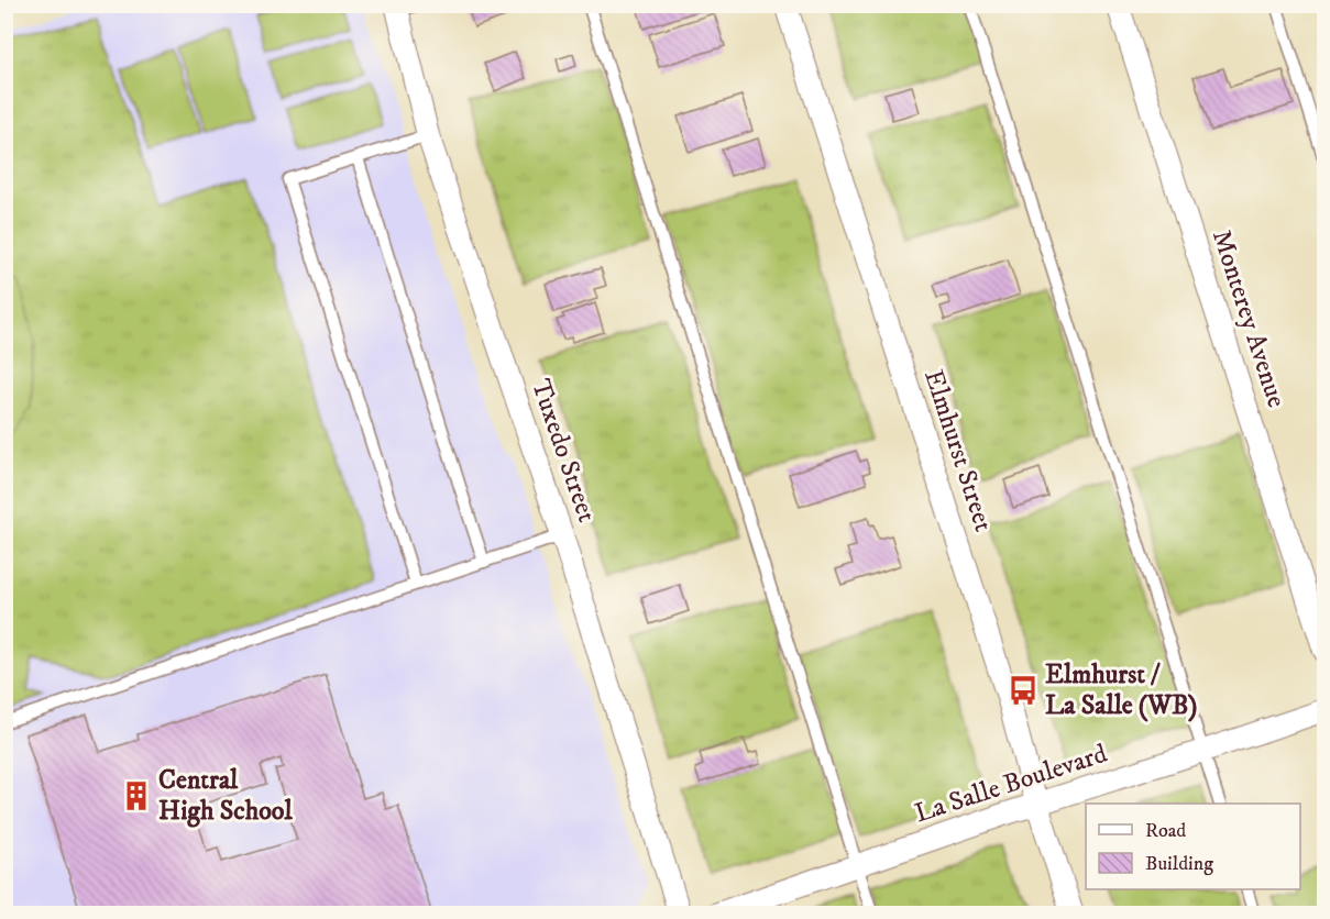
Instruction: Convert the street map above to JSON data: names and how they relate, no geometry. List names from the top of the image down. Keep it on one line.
{"streets":{"street":["Monterey Avenue","Tuxedo Street","Elmhurst Street","La Salle Boulevard"]},"crossings":[["Elmhurst Street","La Salle Boulevard"]],"places":{"bus stop":["Elmhurst / La Salle (WB)"],"building":["Central High School"]},"legend":["Road","Building"]}
